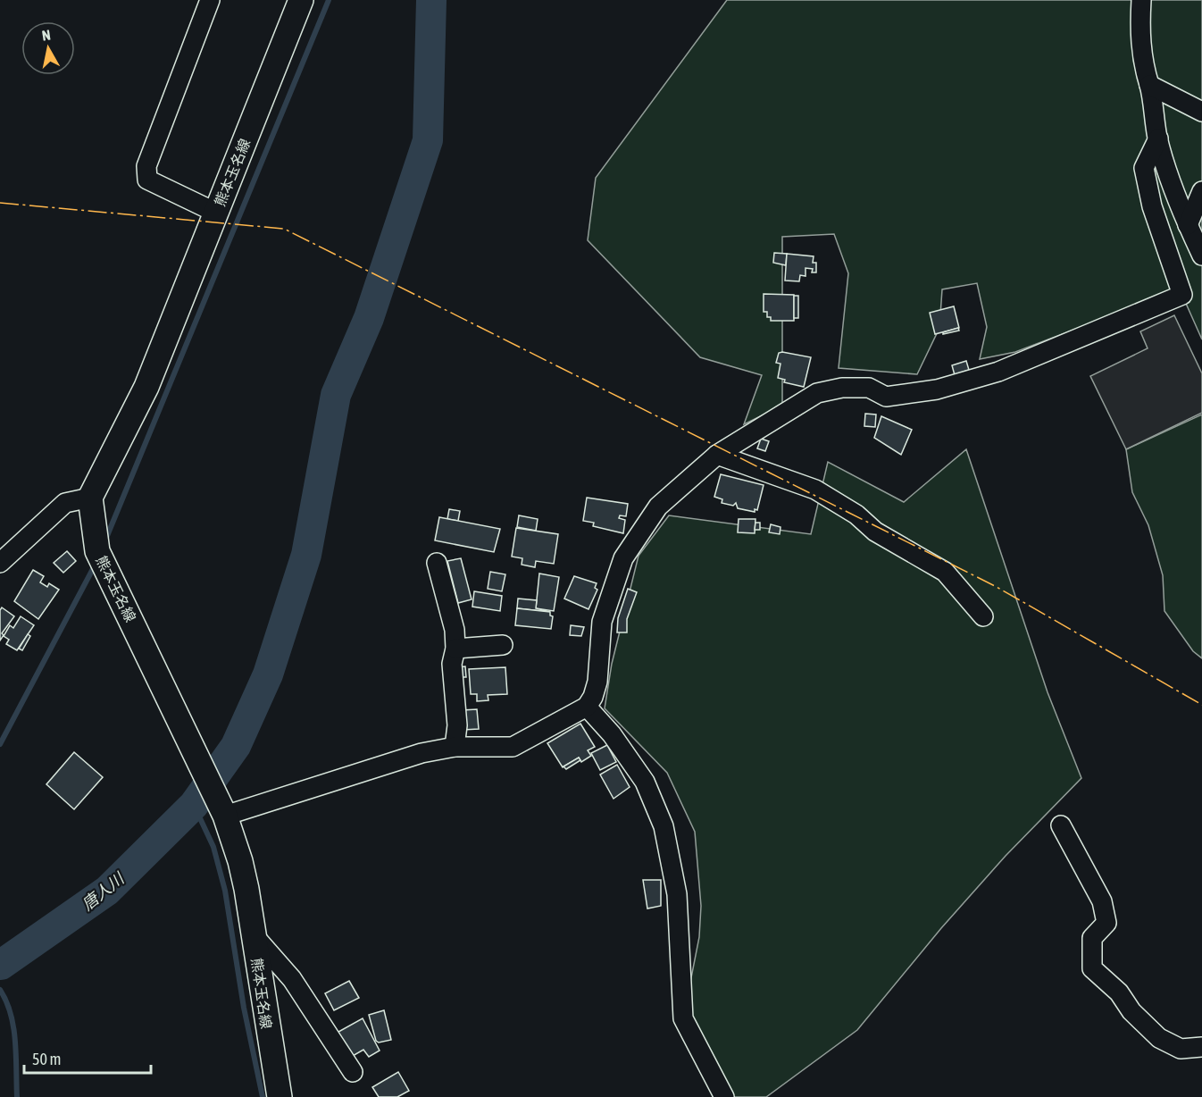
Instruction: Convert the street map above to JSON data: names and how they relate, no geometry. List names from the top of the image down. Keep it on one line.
{"streets":{"main road":["熊本玉名線"]},"water":["唐人川"],"scale_bar":"50 m","north":"top"}
